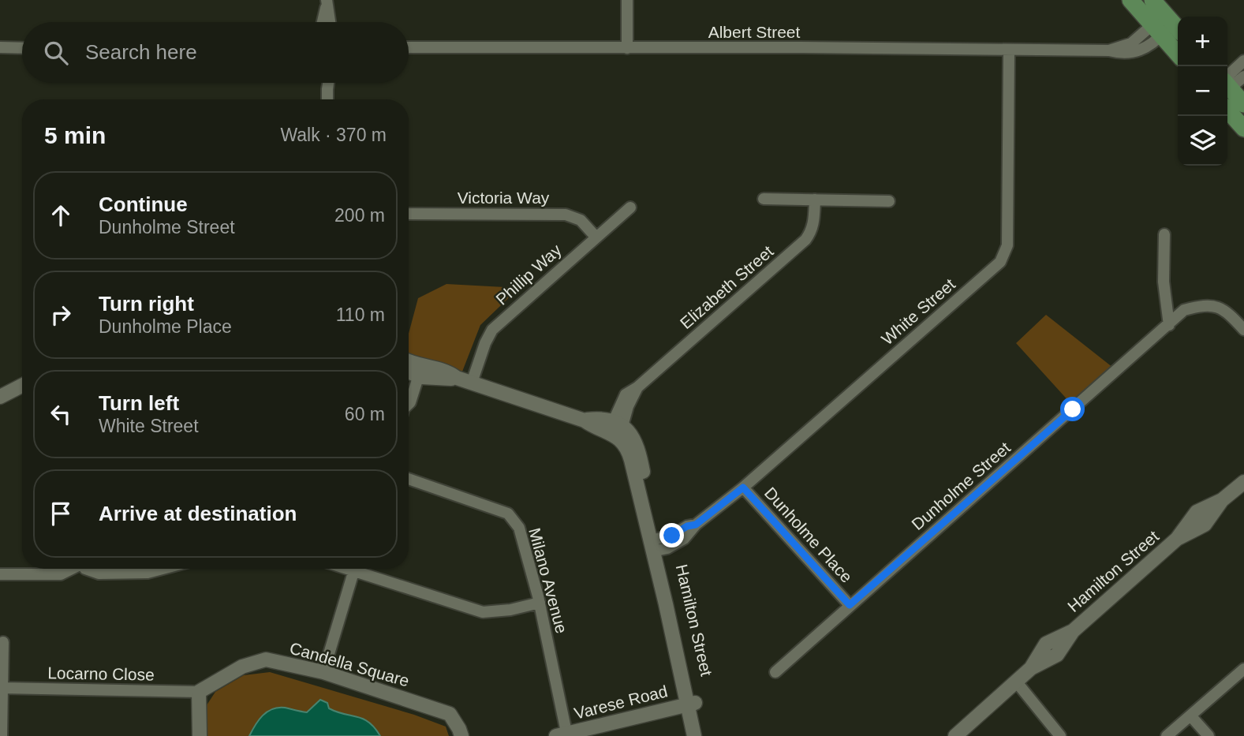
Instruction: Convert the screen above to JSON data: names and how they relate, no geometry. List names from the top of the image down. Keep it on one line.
{"streets":{"street":["Albert Street","Victoria Way","Phillip Way","Elizabeth Street","White Street","Dunholme Street","Dunholme Place","Hamilton Street","Milano Avenue","Candella Square","Locarno Close","Varese Road"]},"crossings":[["Albert Street","White Street"],["Victoria Way","Phillip Way"],["Elizabeth Street","Hamilton Street"],["White Street","Dunholme Place"],["White Street","Hamilton Street"],["Dunholme Street","Dunholme Place"],["Hamilton Street","Varese Road"],["Milano Avenue","Varese Road"],["Candella Square","Locarno Close"]],"page":{"map_buttons":["+","−"],"search":"Search here","heading":["5 min","Walk · 370 m"],"list":[["Continue","Dunholme Street","200 m"],["Turn right","Dunholme Place","110 m"],["Turn left","White Street","60 m"],"Arrive at destination"]}}
